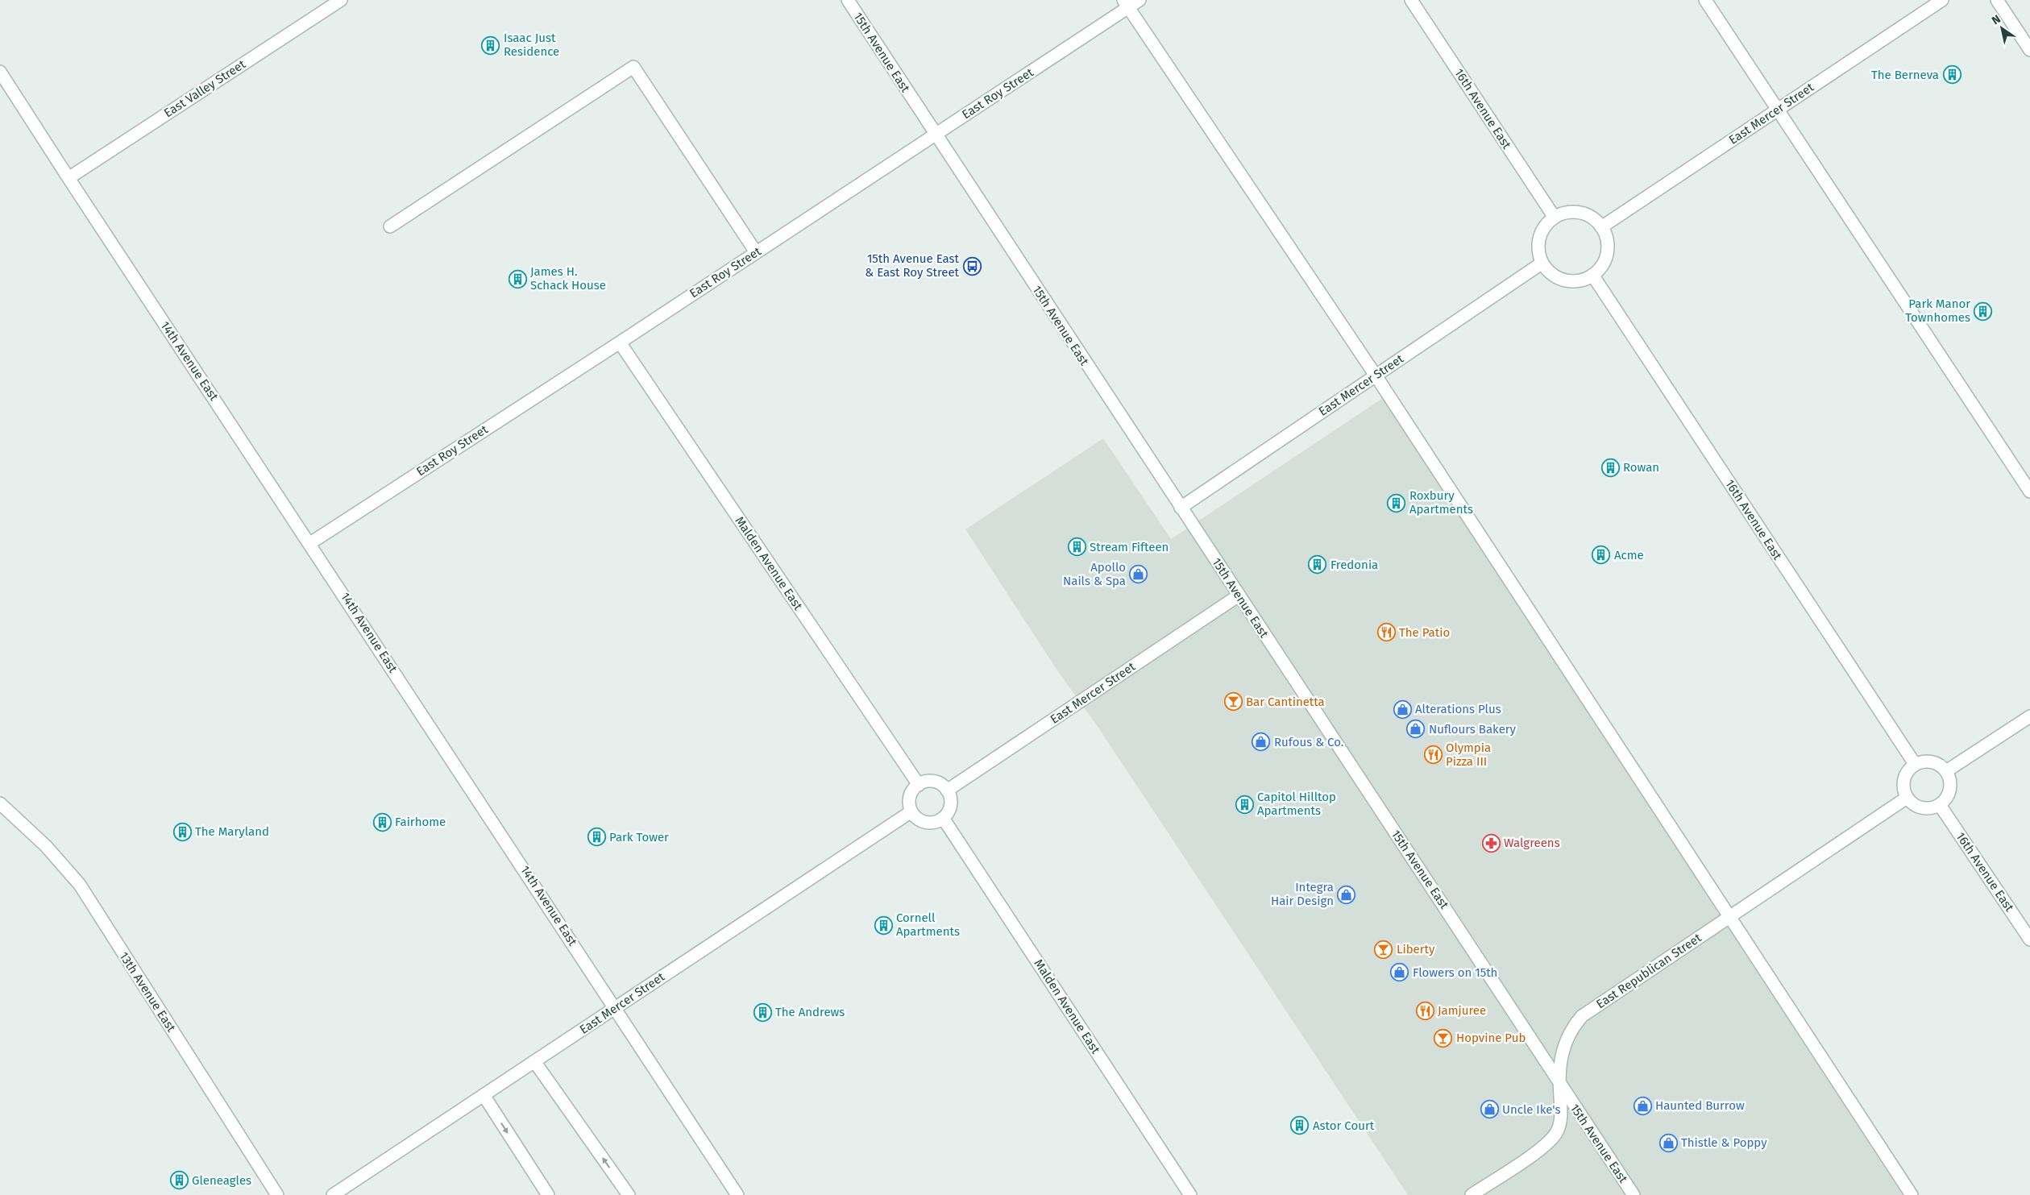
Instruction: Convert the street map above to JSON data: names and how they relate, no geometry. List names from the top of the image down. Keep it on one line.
{"streets":{"street":["15th Avenue East","East Valley Street","East Roy Street","16th Avenue East","East Mercer Street","14th Avenue East","Malden Avenue East","East Republican Street","13th Avenue East"]},"crossings":[["15th Avenue East","East Roy Street"],["15th Avenue East","East Mercer Street"],["15th Avenue East","East Republican Street"],["East Valley Street","14th Avenue East"],["East Roy Street","14th Avenue East"],["East Roy Street","Malden Avenue East"],["16th Avenue East","East Mercer Street"],["16th Avenue East","East Republican Street"],["East Mercer Street","14th Avenue East"],["East Mercer Street","Malden Avenue East"]],"places":{"building":["Isaac Just Residence","The Berneva","James H. Schack House","Park Manor Townhomes","Rowan","Roxbury Apartments","Stream Fifteen","Acme","Fredonia","Capitol Hilltop Apartments","Fairhome","The Maryland","Park Tower","Cornell Apartments","The Andrews","Astor Court","Gleneagles"],"bus stop":["15th Avenue East & East Roy Street"],"shop":["Apollo Nails & Spa","Alterations Plus","Nuflours Bakery","Rufous & Co.","Integra Hair Design","Flowers on 15th","Haunted Burrow","Uncle Ike's","Thistle & Poppy"],"restaurant":["The Patio","Olympia Pizza III","Jamjuree"],"bar":["Bar Cantinetta","Liberty","Hopvine Pub"],"pharmacy":["Walgreens"]},"north":"top left"}
